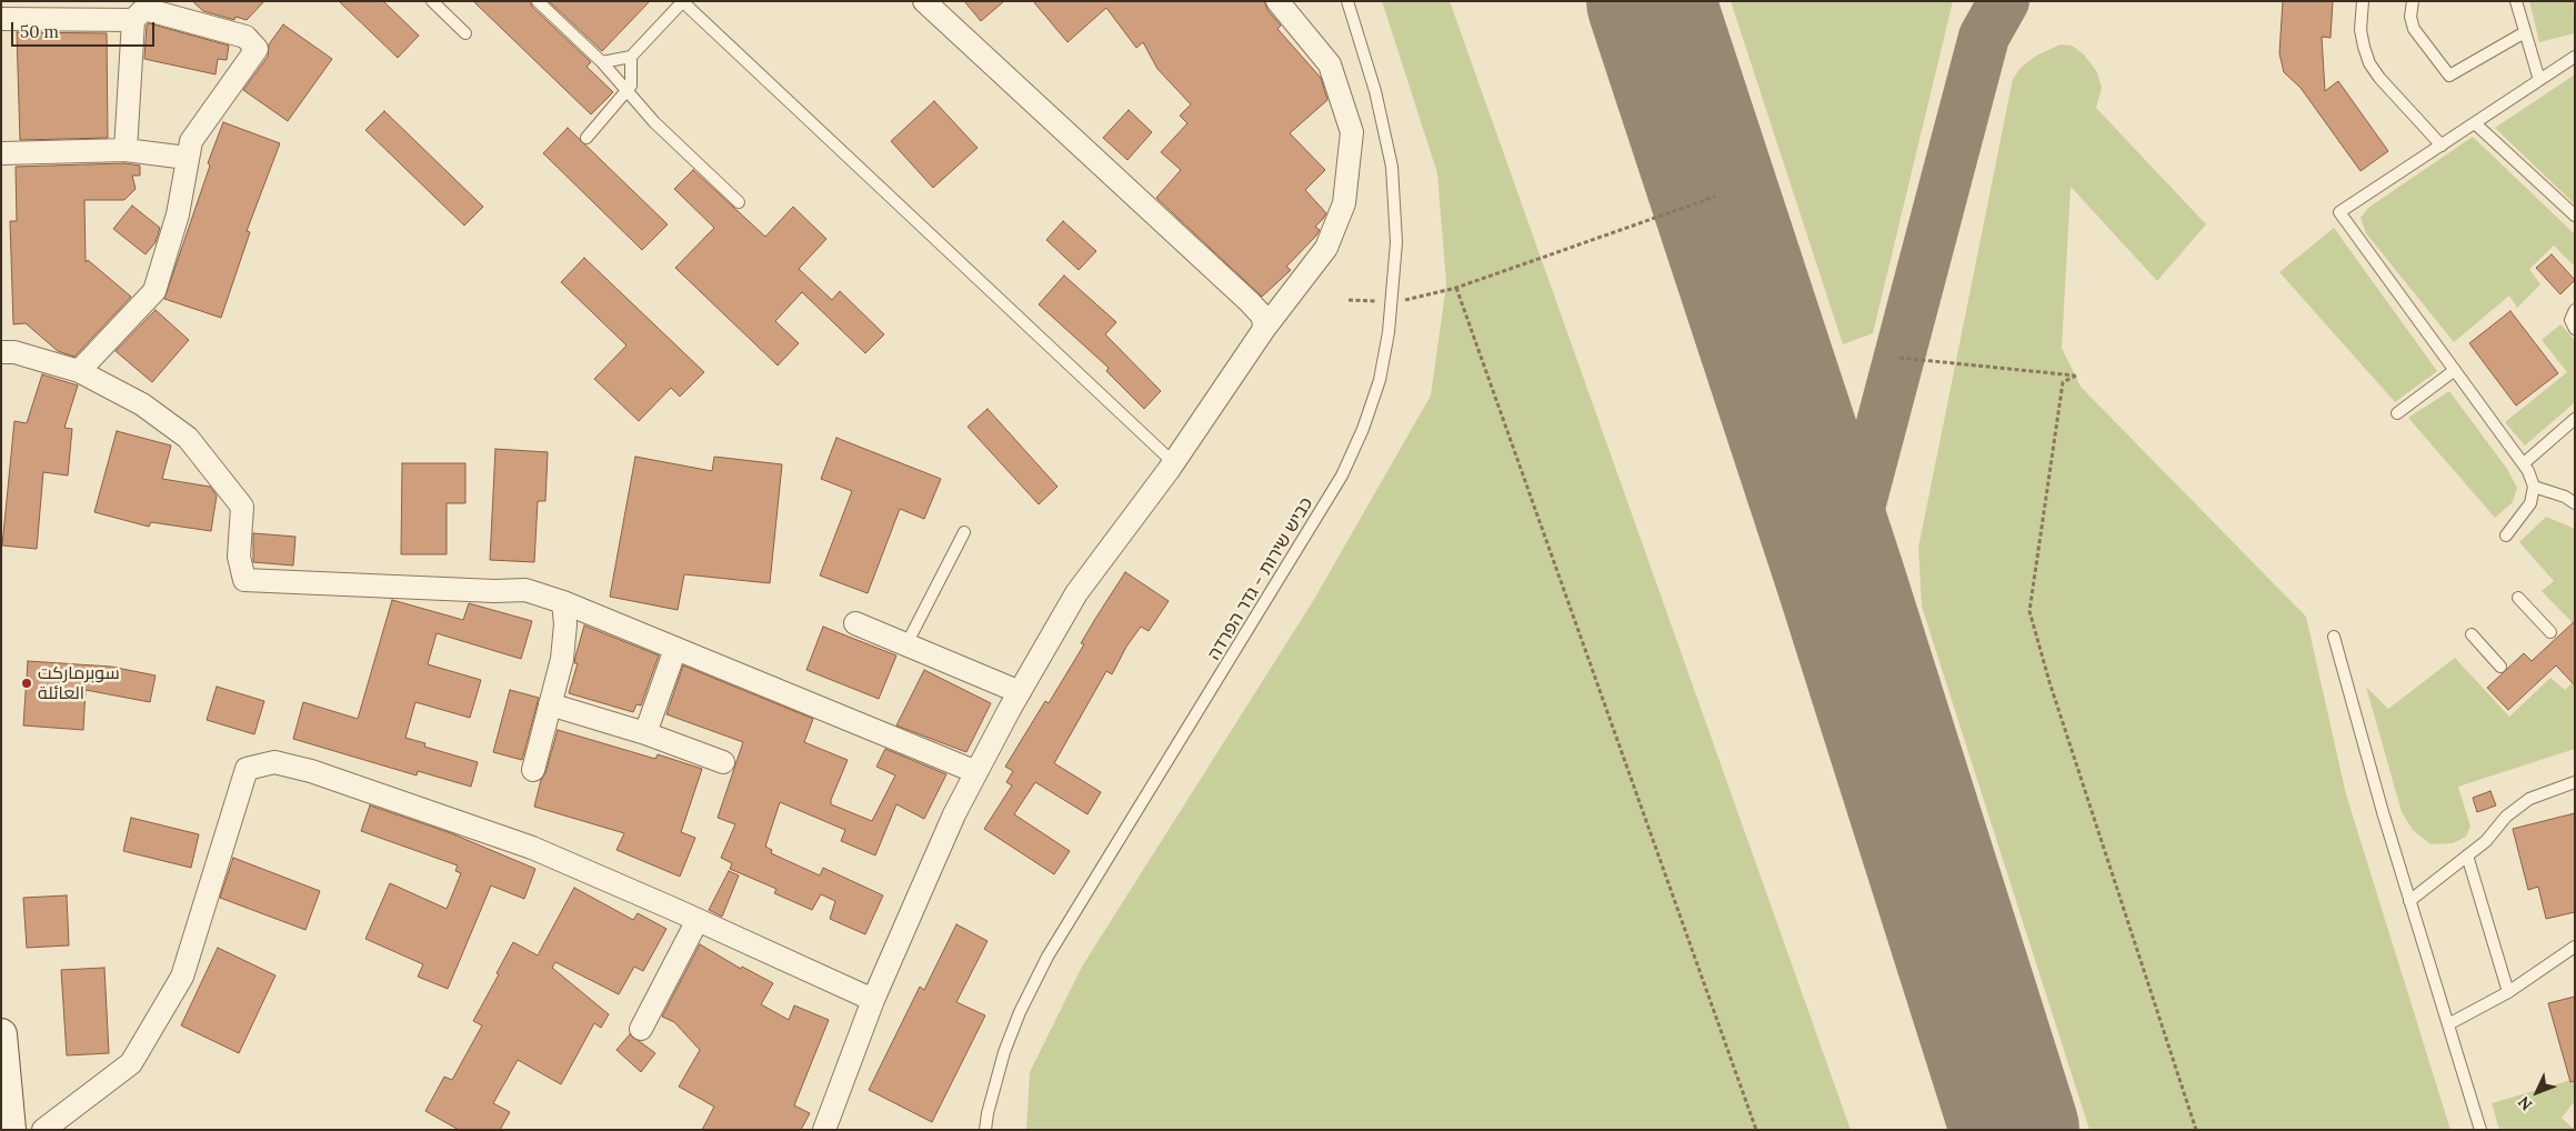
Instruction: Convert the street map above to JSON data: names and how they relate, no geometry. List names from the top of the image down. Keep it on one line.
{"streets":{"lane":["כביש שירות - גדר הפרדה"]},"places":["سوبرماركت العائلة"],"scale_bar":"50 m","north":"bottom left"}
